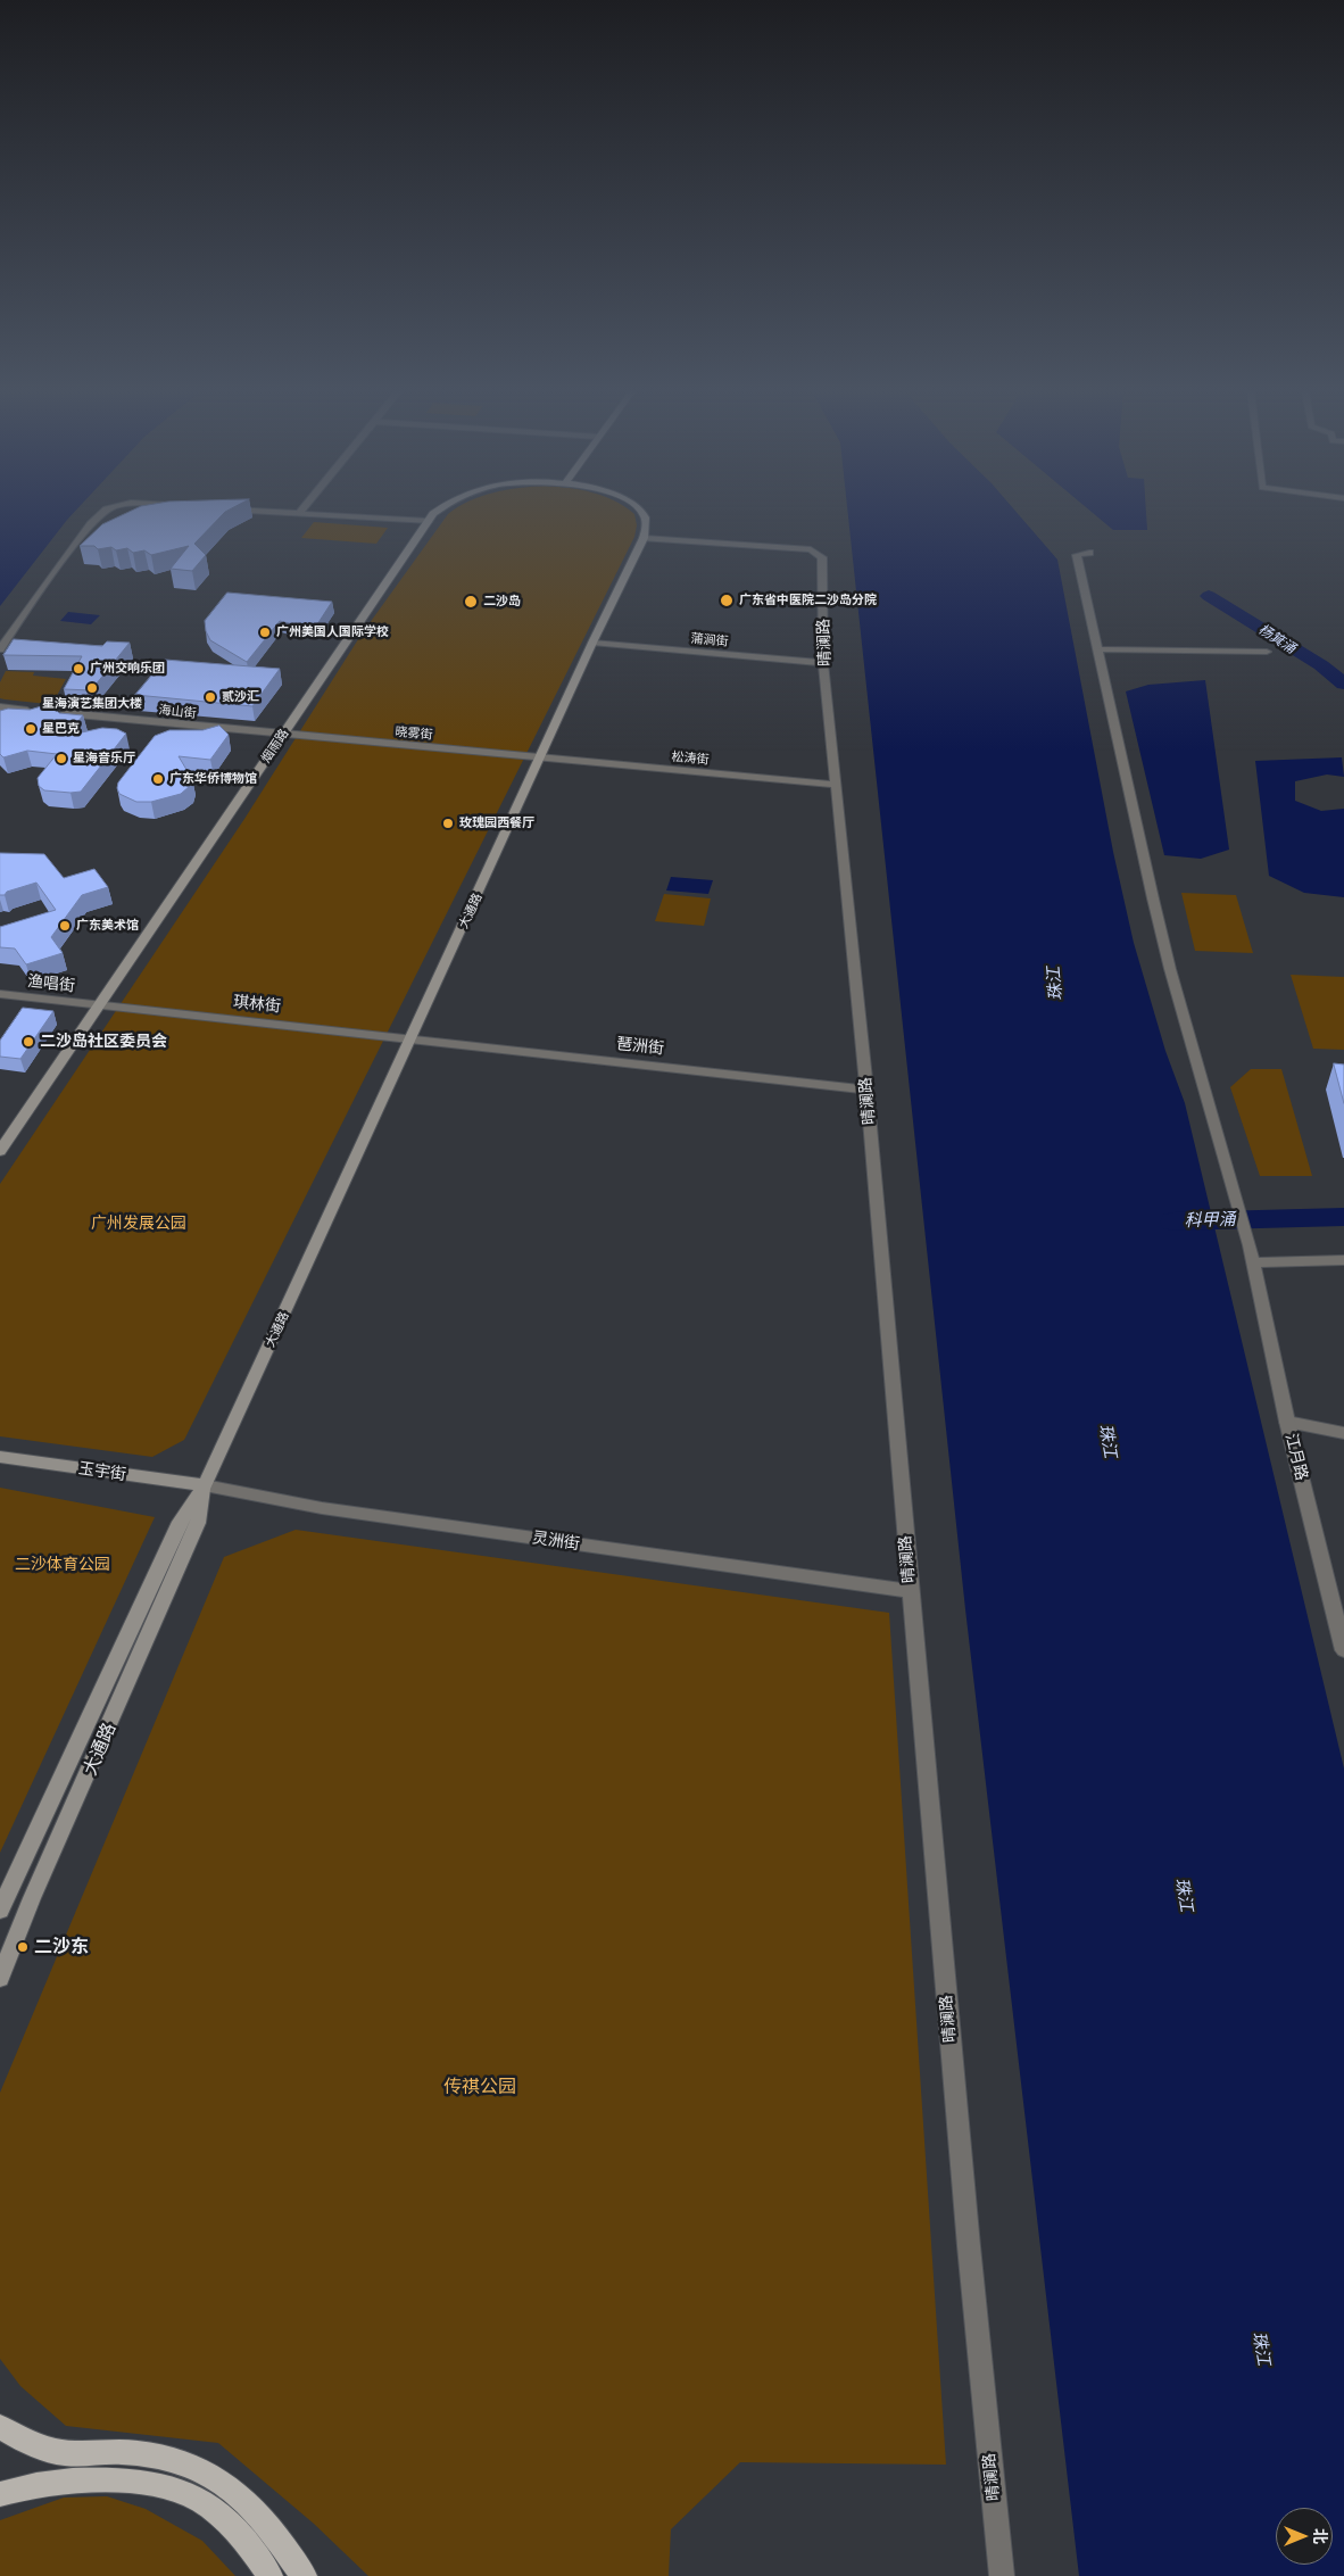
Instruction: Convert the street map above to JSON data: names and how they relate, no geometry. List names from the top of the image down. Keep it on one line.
{"streets":{"main road":["烟雨路","大通路","玉宇街"],"street":["蒲涧街","晴澜路","海山街","晓雾街","松涛街","渔唱街","琪林街","琶洲街","江月路","灵洲街"]},"crossings":[["蒲涧街","晴澜路"],["蒲涧街","大通路"],["晴澜路","松涛街"],["晴澜路","大通路"],["晴澜路","琶洲街"],["晴澜路","灵洲街"],["海山街","晓雾街"],["海山街","烟雨路"],["晓雾街","烟雨路"],["晓雾街","松涛街"],["晓雾街","大通路"],["烟雨路","渔唱街"],["烟雨路","琪林街"],["松涛街","大通路"],["大通路","琪林街"],["大通路","琶洲街"],["大通路","玉宇街"],["大通路","灵洲街"],["渔唱街","琪林街"],["琪林街","琶洲街"],["玉宇街","灵洲街"]],"water":["杨箕涌","珠江","科甲涌"],"parks":["广州发展公园","二沙体育公园","传祺公园"],"places":["广东省中医院二沙岛分院","二沙岛","广州美国人国际学校","广州交响乐团","星海演艺集团大楼","贰沙汇","星巴克","星海音乐厅","广东华侨博物馆","玫瑰园西餐厅","广东美术馆","二沙岛社区委员会","二沙东"],"north":"right"}
